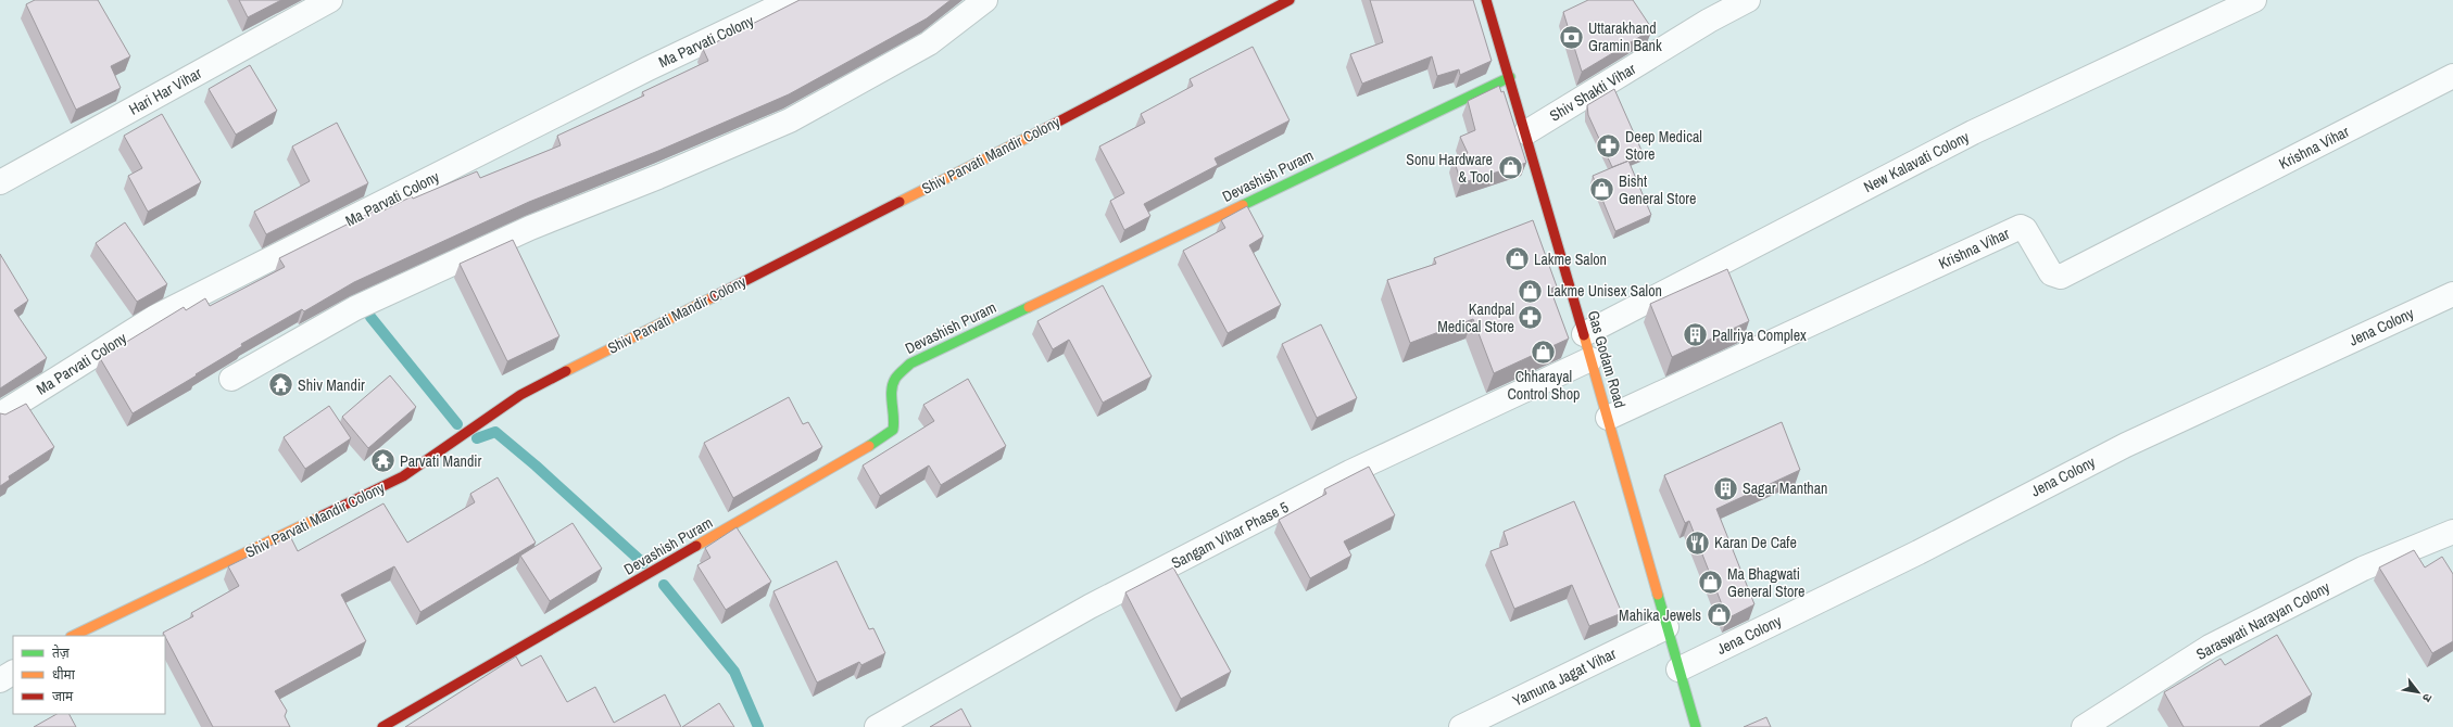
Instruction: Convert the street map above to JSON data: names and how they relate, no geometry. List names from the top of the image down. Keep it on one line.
{"streets":{"street":["Ma Parvati Colony","Hari Har Vihar","Shiv Shakti Vihar","Krishna Vihar","Shiv Parvati Mandir Colony","New Kalavati Colony","Devashish Puram","Jena Colony","Gas Godam Road","Sangam Vihar Phase 5","Saraswati Narayan Colony","Yamuna Jagat Vihar"]},"crossings":[["Shiv Shakti Vihar","Gas Godam Road"],["Krishna Vihar","Gas Godam Road"],["New Kalavati Colony","Gas Godam Road"],["Devashish Puram","Gas Godam Road"],["Jena Colony","Gas Godam Road"],["Gas Godam Road","Sangam Vihar Phase 5"],["Gas Godam Road","Yamuna Jagat Vihar"]],"places":{"bank":["Uttarakhand Gramin Bank"],"pharmacy":["Deep Medical Store","Kandpal Medical Store"],"shop":["Sonu Hardware & Tool","Bisht General Store","Lakme Salon","Lakme Unisex Salon","Chharayal Control Shop","Ma Bhagwati General Store","Mahika Jewels"],"building":["Pallriya Complex","Sagar Manthan"],"temple":["Shiv Mandir","Parvati Mandir"],"restaurant":["Karan De Cafe"]},"legend":["तेज़","धीमा","जाम"],"north":"bottom right"}
